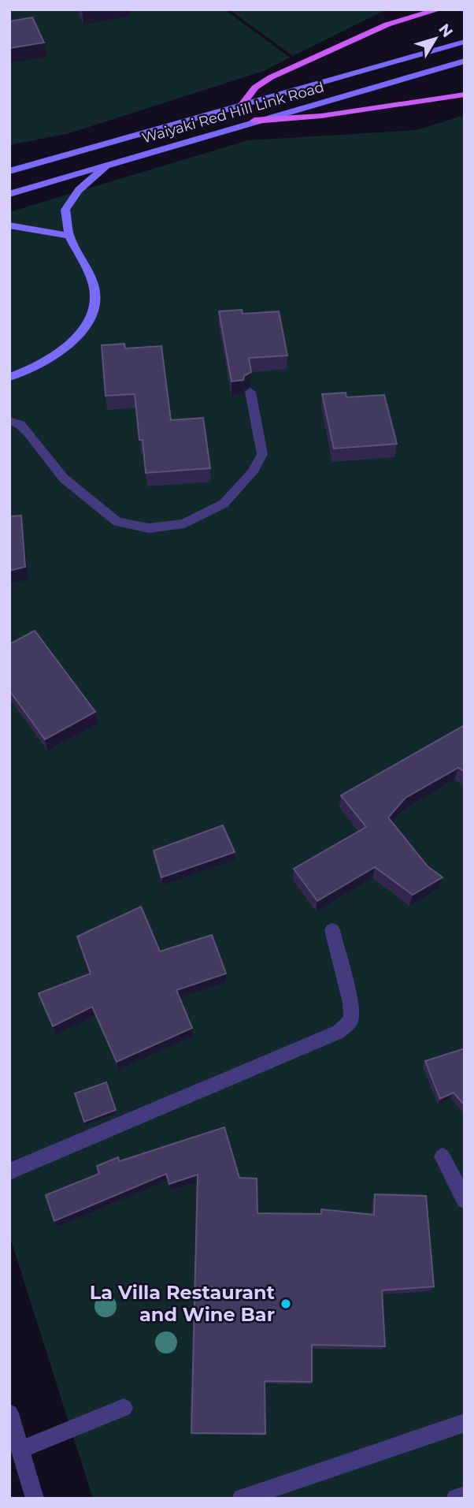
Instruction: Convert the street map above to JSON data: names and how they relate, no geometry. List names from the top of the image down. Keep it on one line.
{"streets":{"main road":["Waiyaki Red Hill Link Road"]},"places":["La Villa Restaurant and Wine Bar"],"north":"top right"}
